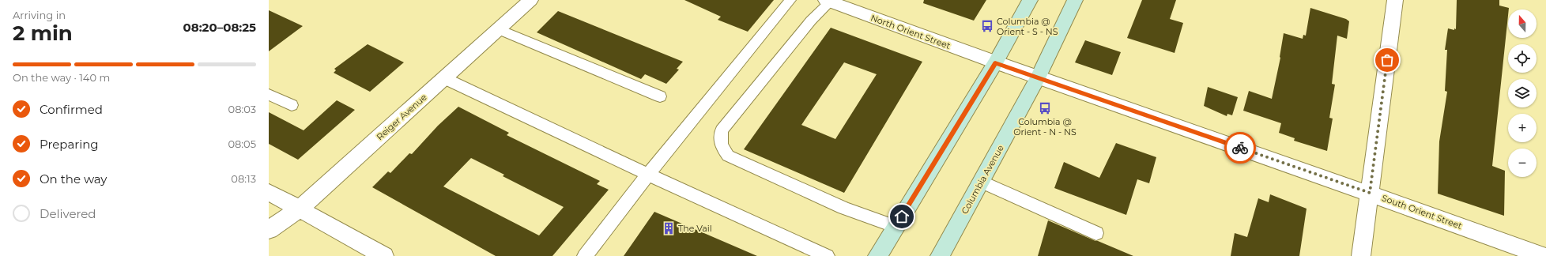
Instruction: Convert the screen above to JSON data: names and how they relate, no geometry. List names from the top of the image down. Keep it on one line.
{"streets":{"main road":["Columbia Avenue"],"street":["North Orient Street","Reiger Avenue","South Orient Street"]},"crossings":[["North Orient Street","South Orient Street"],["Columbia Avenue","South Orient Street"]],"places":{"bus stop":["Columbia @ Orient - S - NS","Columbia @ Orient - N - NS"],"building":["The Vail"]},"north":"top","page":{"heading":["2 min","Arriving in","08:20–08:25"],"map_buttons":["+","−"],"bar":"On the way · 140 m","list":[["Confirmed","08:03"],["Preparing","08:05"],["On the way","08:13"],"Delivered"]}}
